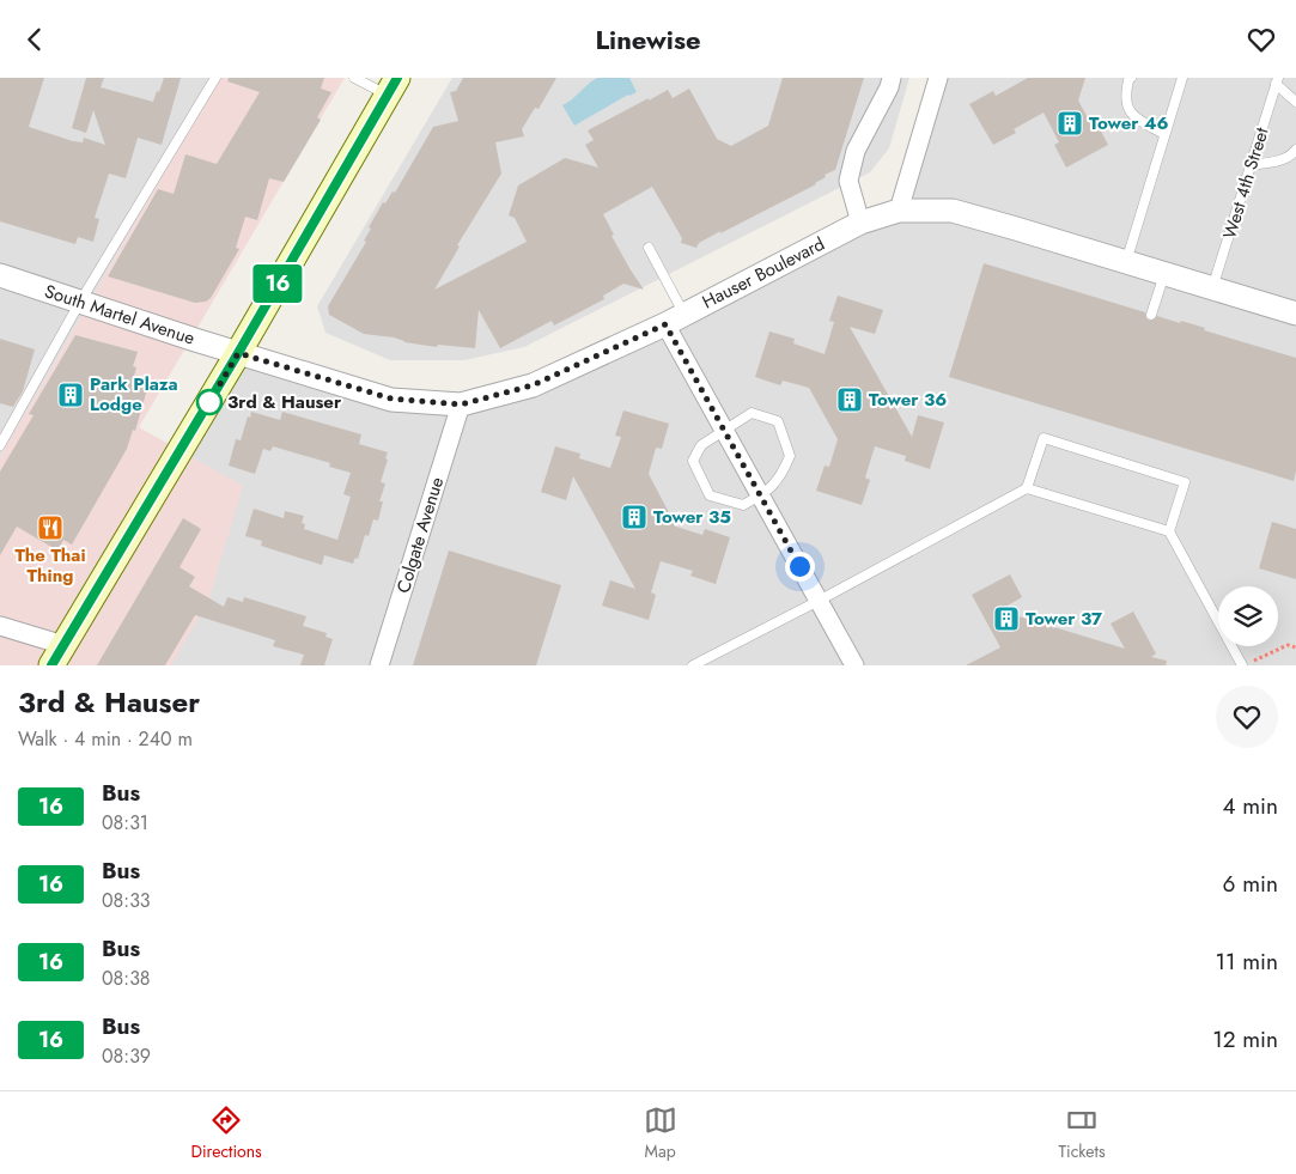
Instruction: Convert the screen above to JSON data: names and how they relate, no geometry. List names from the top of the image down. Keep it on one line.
{"streets":{"street":["Hauser Boulevard","South Martel Avenue","Colgate Avenue"],"lane":["West 4th Street"]},"crossings":[["West 4th Street","Hauser Boulevard"],["Hauser Boulevard","South Martel Avenue"],["Hauser Boulevard","Colgate Avenue"]],"places":{"building":["Tower 46","Park Plaza Lodge","Tower 36","Tower 35","Tower 37"],"other":["3rd & Hauser"],"restaurant":["The Thai Thing"]},"lines":["bus line 16"],"page":{"header":"Linewise","on_map":"16","heading":["3rd & Hauser","Walk · 4 min · 240 m"],"list":[{"mark":"16","name":"Bus","note":"08:31","value":"4 min"},{"mark":"16","name":"Bus","note":"08:33","value":"6 min"},{"mark":"16","name":"Bus","note":"08:38","value":"11 min"},{"mark":"16","name":"Bus","note":"08:39","value":"12 min"}],"tabs":["Directions","Map","Tickets"]}}
